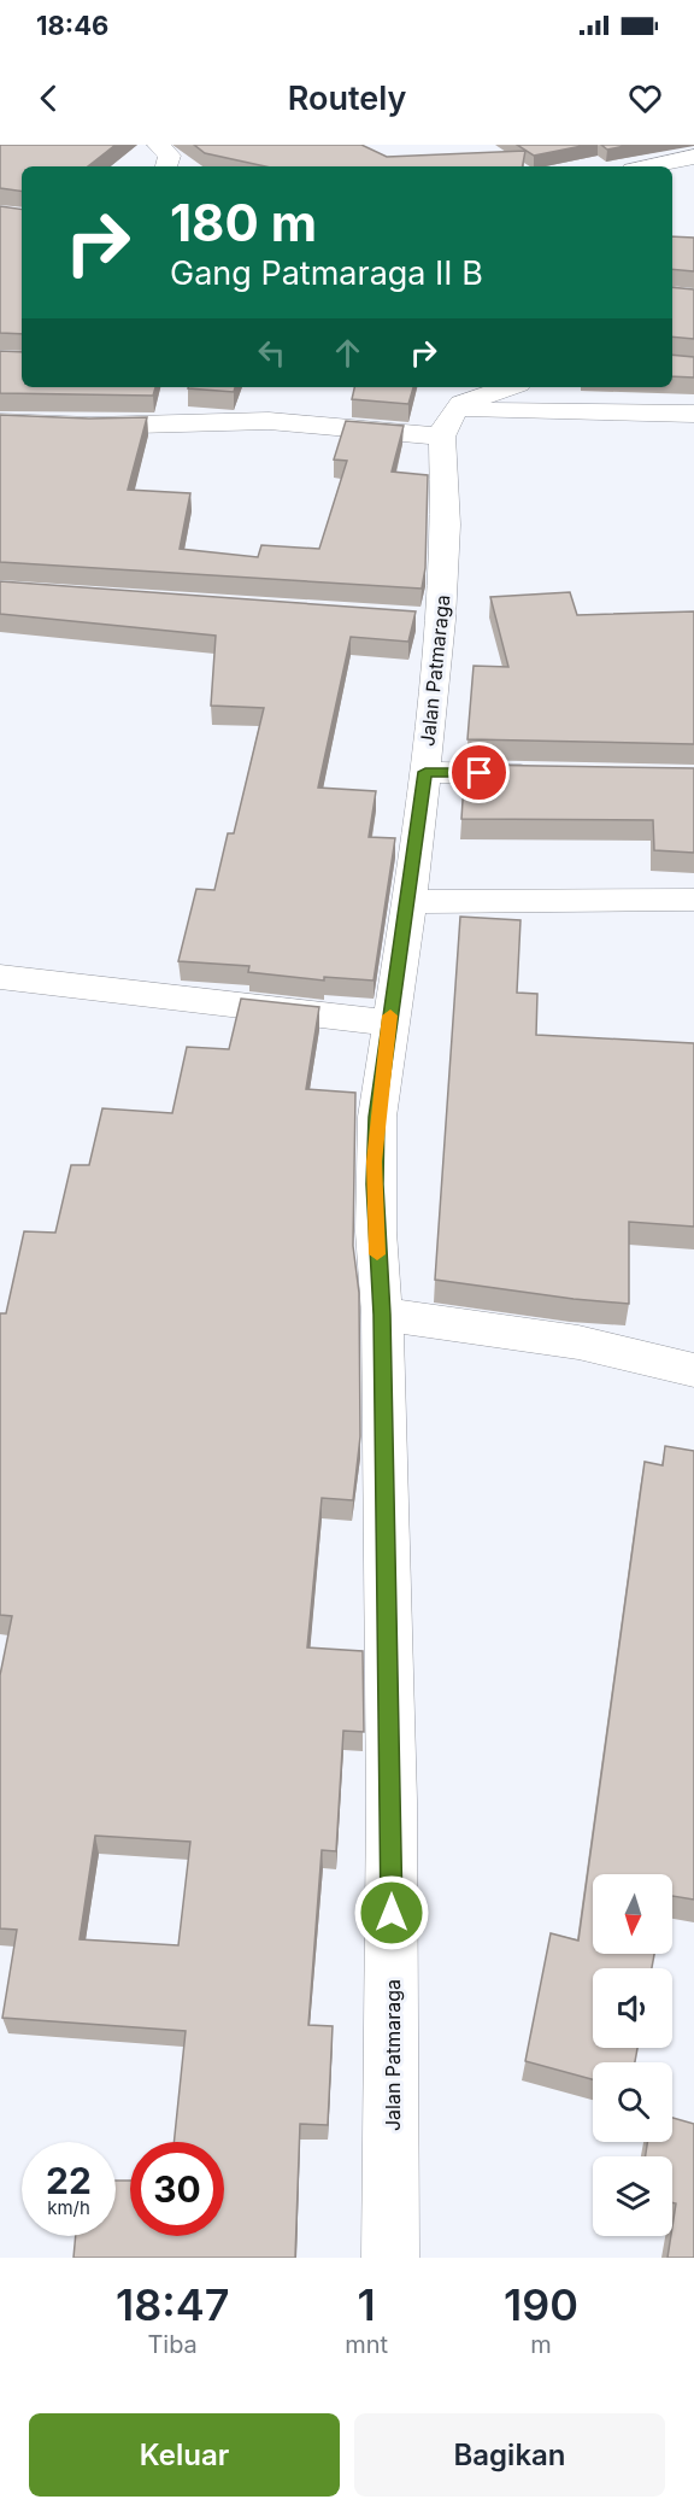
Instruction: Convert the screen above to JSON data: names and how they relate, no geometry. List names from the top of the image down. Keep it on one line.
{"streets":{"street":["Jalan Patmaraga"]},"north":"bottom","page":{"status":"18:46","header":"Routely","turn":["180 m","Gang Patmaraga II B"],"speed":"22 km/h","limit":"30","eta":["18:47","Tiba","1","mnt","190","m"],"buttons":["Keluar","Bagikan"]}}
